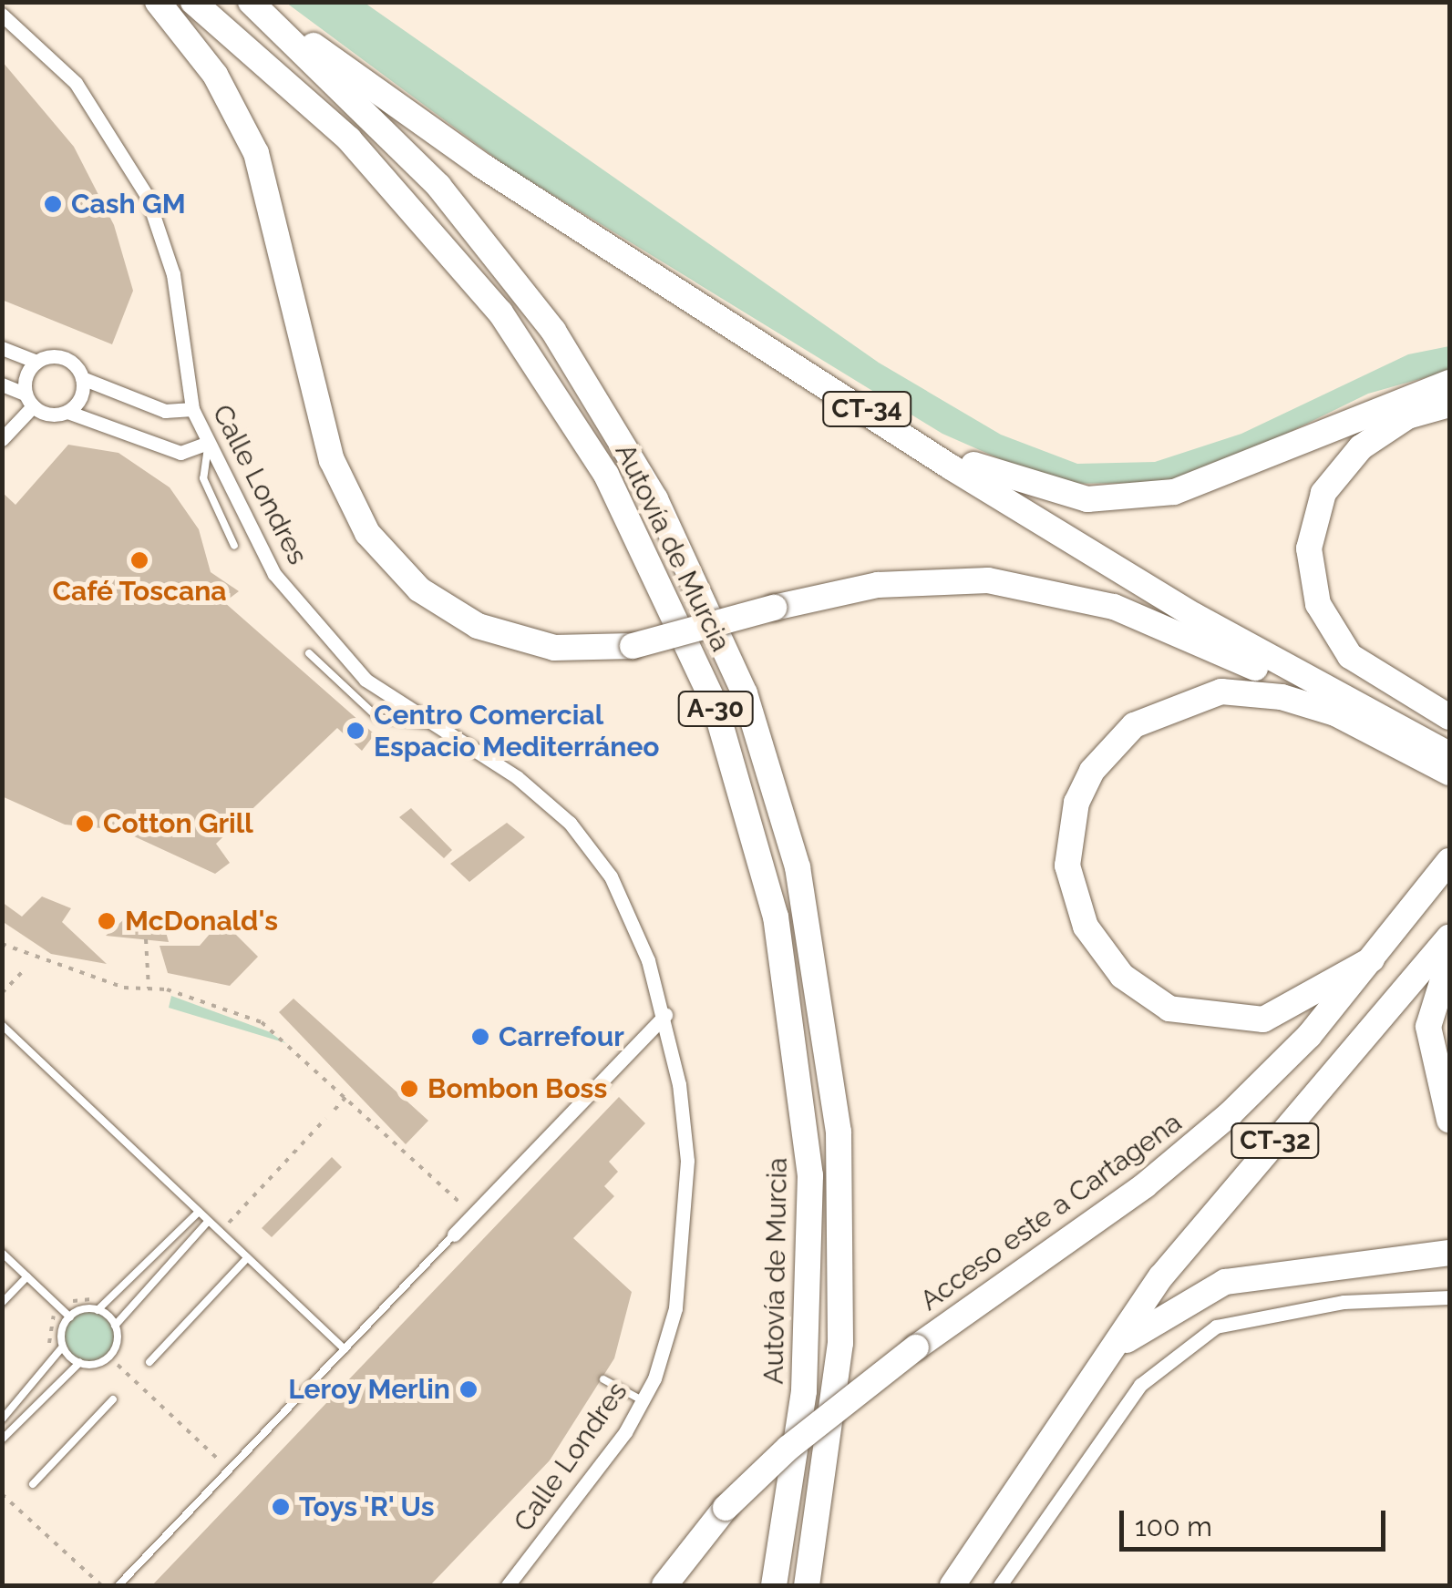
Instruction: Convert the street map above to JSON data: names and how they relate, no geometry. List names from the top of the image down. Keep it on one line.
{"streets":{"highway":["CT-34","Autovía de Murcia","A-30","CT-32","Acceso este a Cartagena"],"street":["Calle Londres"]},"crossings":[["CT-34","Autovía de Murcia"]],"places":["Cash GM","Café Toscana","Centro Comercial Espacio Mediterráneo","Cotton Grill","McDonald's","Carrefour","Bombon Boss","Leroy Merlin","Toys 'R' Us"],"scale_bar":"100 m"}
